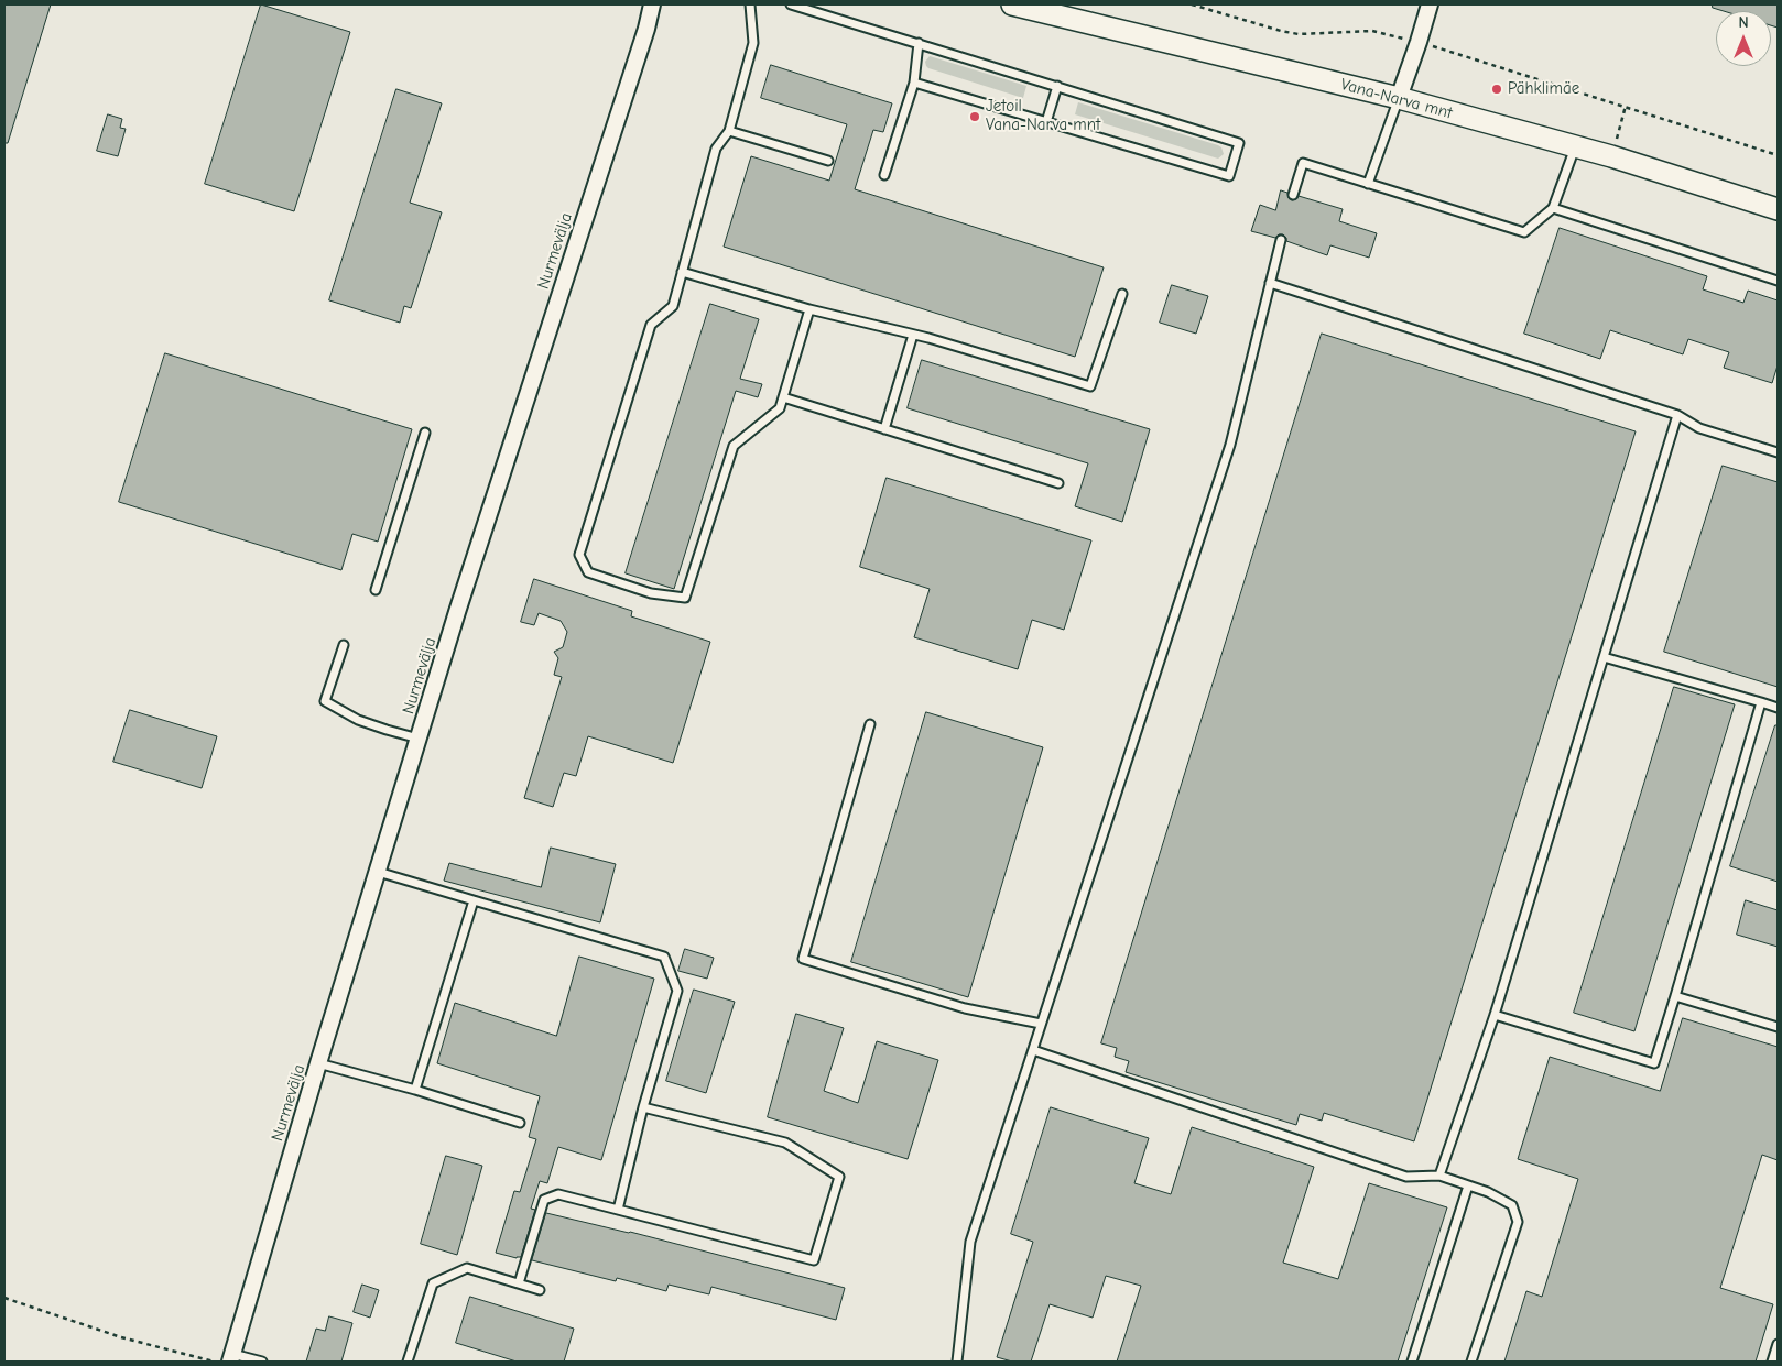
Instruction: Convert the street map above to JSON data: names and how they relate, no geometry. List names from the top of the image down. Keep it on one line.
{"streets":{"main road":["Vana-Narva mnt"],"street":["Nurmevälja"]},"places":["Pähklimäe","Jetoil Vana-Narva mnt"],"north":"top"}
